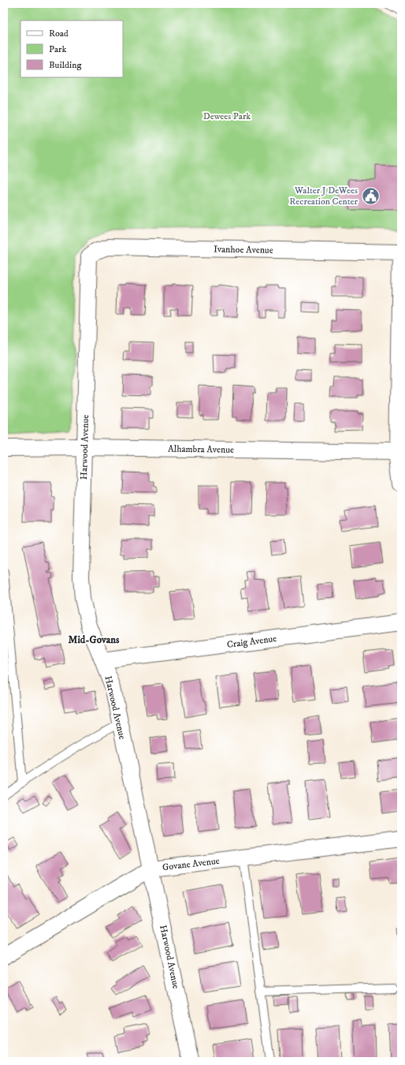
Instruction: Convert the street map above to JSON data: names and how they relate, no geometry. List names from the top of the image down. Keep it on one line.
{"streets":{"street":["Ivanhoe Avenue","Harwood Avenue","Alhambra Avenue","Craig Avenue","Govane Avenue"]},"crossings":[["Ivanhoe Avenue","Harwood Avenue"],["Harwood Avenue","Alhambra Avenue"],["Harwood Avenue","Craig Avenue"],["Harwood Avenue","Govane Avenue"]],"districts":["Mid-Govans"],"parks":["Dewees Park"],"places":{"public building":["Walter J DeWees Recreation Center"]},"legend":["Road","Park","Building"]}
